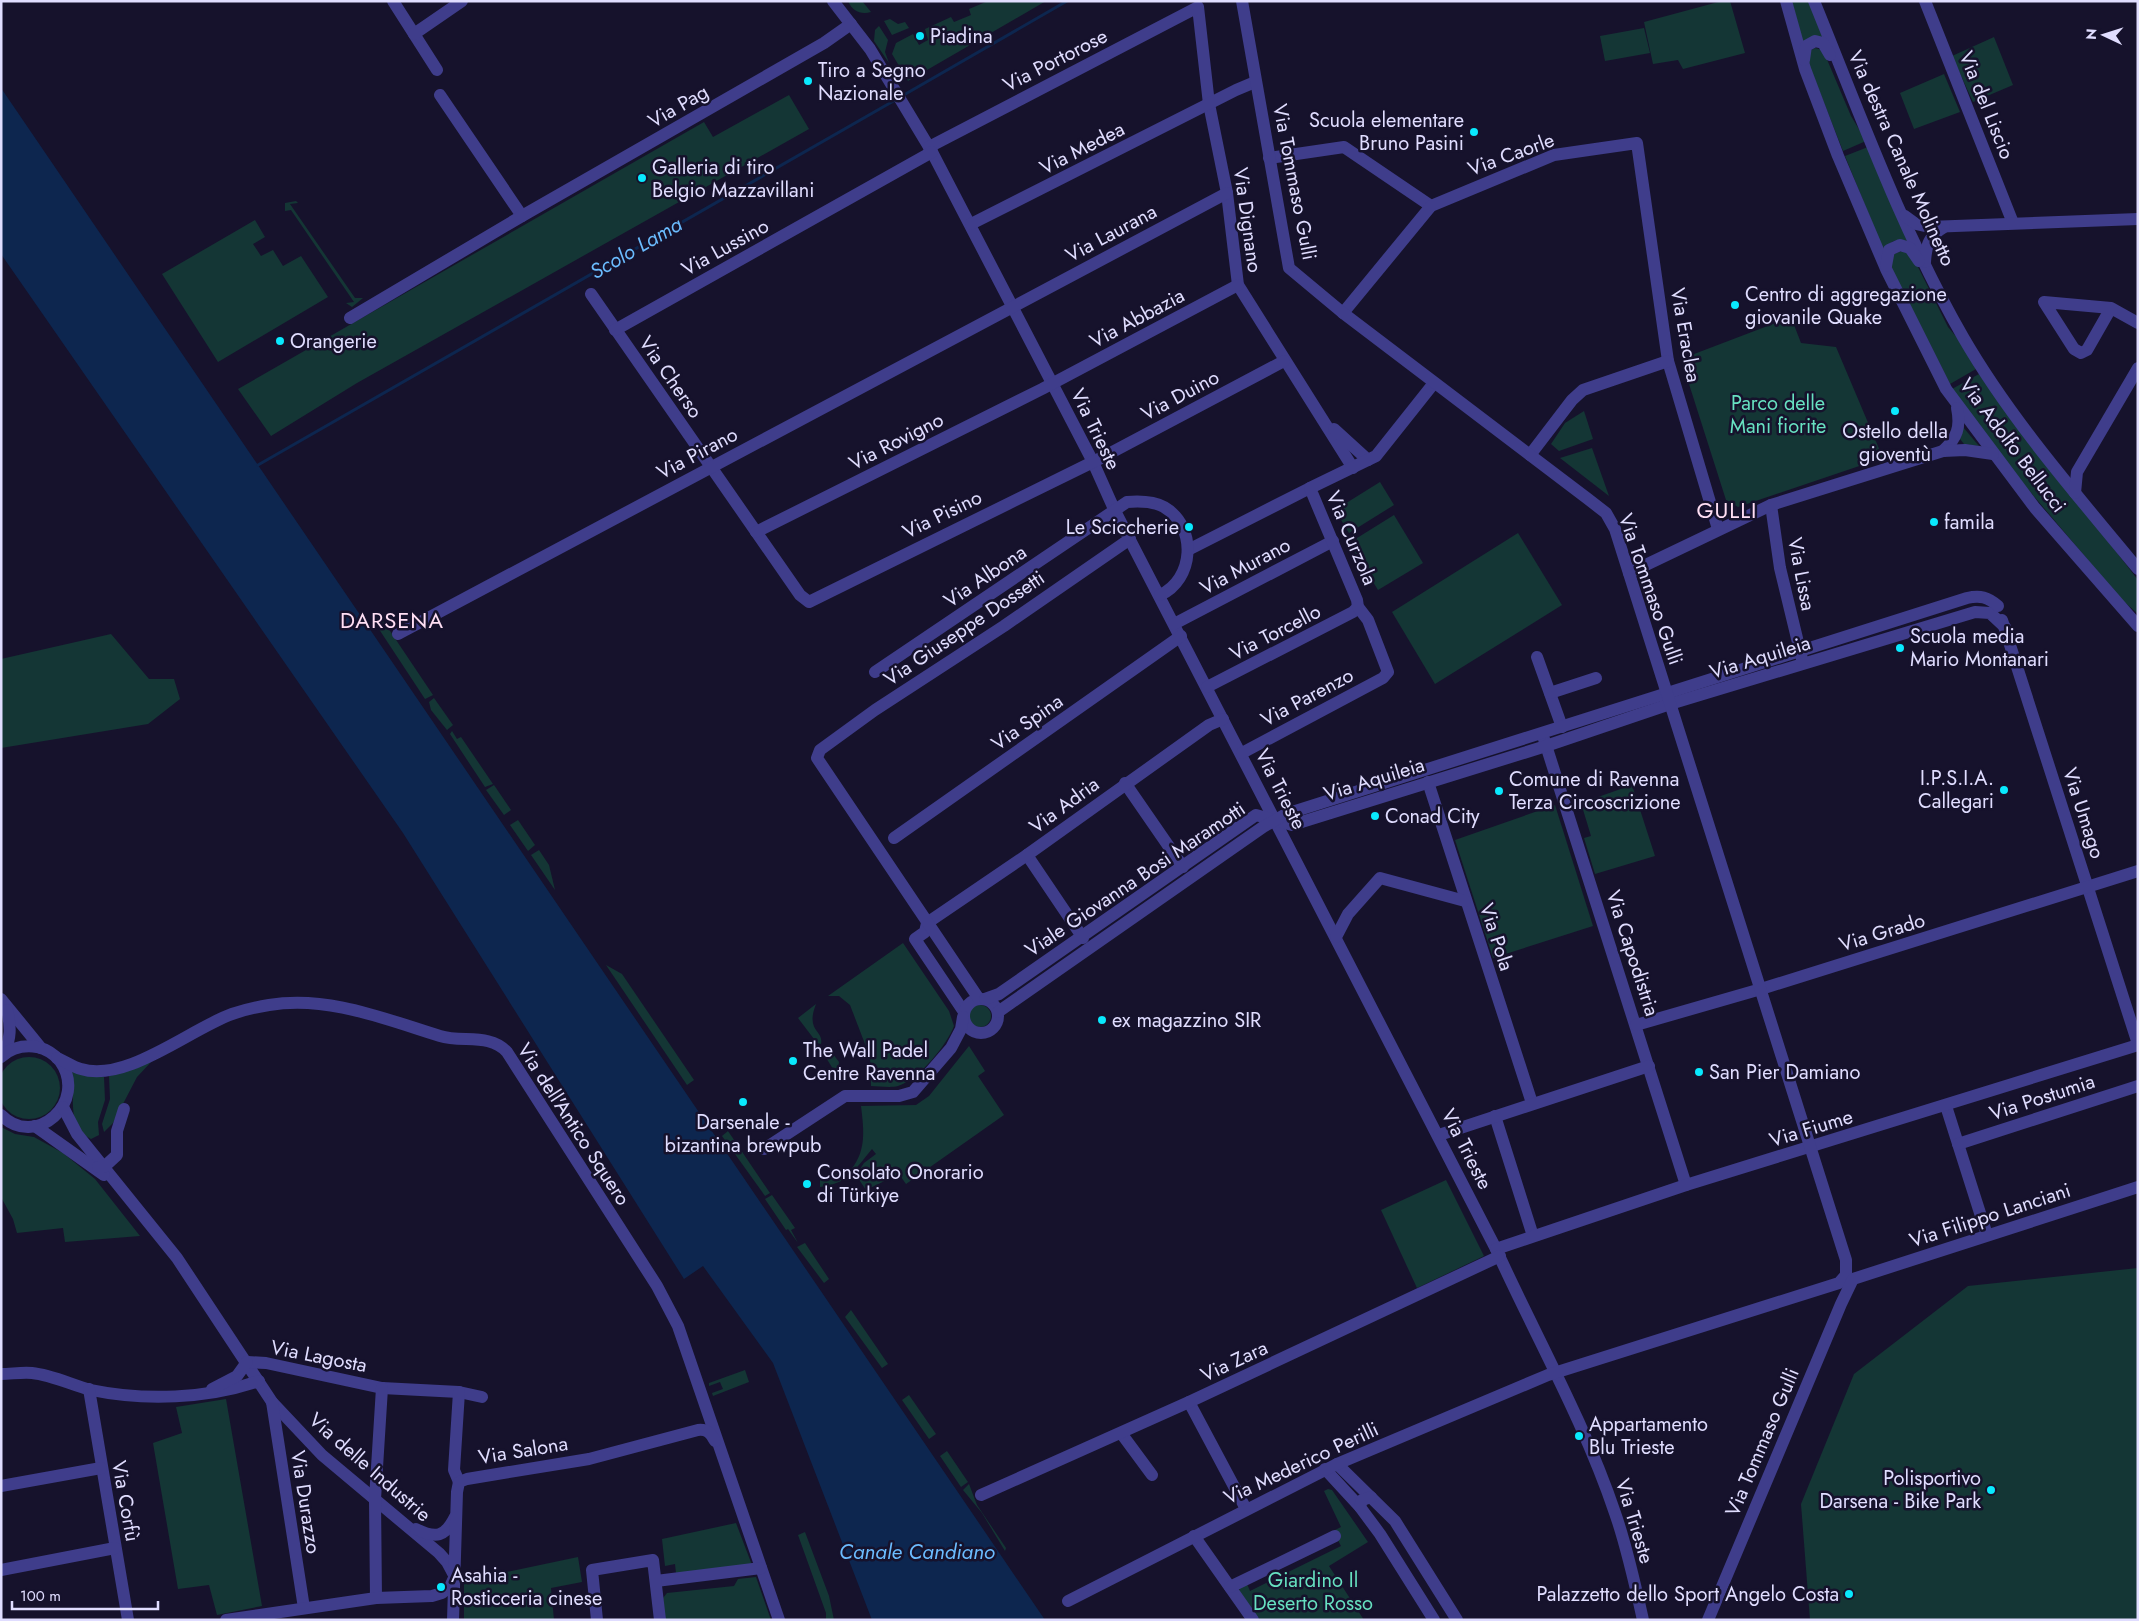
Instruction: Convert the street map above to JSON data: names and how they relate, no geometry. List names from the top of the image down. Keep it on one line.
{"streets":{"street":["Via Portorose","Via del Liscio","Via Pag","Via Medea","Via Caorle","Via destra Canale Molinetto","Via Tommaso Gulli","Via Dignano","Via Laurana","Via Lussino","Via Abbazia","Via Eraclea","Via Cherso","Via Duino","Via Trieste","Via Rovigno","Via Adolfo Bellucci","Via Pirano","Via Pisino","Via Curzola","Via Murano","Via Lissa","Via Albona","Via Giuseppe Dossetti","Via Torcello","Via Aquileia","Via Parenzo","Via Spina","Via Adria","Via Umago","Viale Giovanna Bosi Maramotti","Via Grado","Via Pola","Via Capodistria","Via Postumia","Via dell'Antico Squero","Via Fiume","Via Filippo Lanciani","Via Lagosta","Via Zara","Via Salona","Via Mederico Perilli","Via delle Industrie","Via Corfù","Via Durazzo"]},"crossings":[["Via Portorose","Via Dignano"],["Via Portorose","Via Lussino"],["Via Portorose","Via Trieste"],["Via Pag","Via Trieste"],["Via Medea","Via Tommaso Gulli"],["Via Medea","Via Dignano"],["Via Medea","Via Trieste"],["Via Caorle","Via Tommaso Gulli"],["Via Caorle","Via Eraclea"],["Via Tommaso Gulli","Via Curzola"],["Via Tommaso Gulli","Via Aquileia"],["Via Tommaso Gulli","Via Grado"],["Via Tommaso Gulli","Via Fiume"],["Via Tommaso Gulli","Via Filippo Lanciani"],["Via Dignano","Via Laurana"],["Via Dignano","Via Abbazia"],["Via Dignano","Via Duino"],["Via Dignano","Via Curzola"],["Via Laurana","Via Trieste"],["Via Laurana","Via Pirano"],["Via Lussino","Via Cherso"],["Via Lussino","Via Trieste"],["Via Abbazia","Via Trieste"],["Via Abbazia","Via Rovigno"],["Via Cherso","Via Rovigno"],["Via Cherso","Via Pirano"],["Via Cherso","Via Pisino"],["Via Duino","Via Trieste"],["Via Duino","Via Pisino"],["Via Trieste","Via Rovigno"],["Via Trieste","Via Pirano"],["Via Trieste","Via Pisino"],["Via Trieste","Via Murano"],["Via Trieste","Via Albona"],["Via Trieste","Via Giuseppe Dossetti"],["Via Trieste","Via Torcello"],["Via Trieste","Via Aquileia"],["Via Trieste","Via Parenzo"],["Via Trieste","Via Spina"],["Via Trieste","Via Adria"],["Via Trieste","Viale Giovanna Bosi Maramotti"],["Via Trieste","Via Fiume"],["Via Trieste","Via Zara"],["Via Trieste","Via Mederico Perilli"],["Via Curzola","Via Murano"],["Via Curzola","Via Torcello"],["Via Curzola","Via Parenzo"],["Via Lissa","Via Aquileia"],["Via Giuseppe Dossetti","Via Adria"],["Via Aquileia","Via Umago"],["Via Aquileia","Viale Giovanna Bosi Maramotti"],["Via Aquileia","Via Pola"],["Via Aquileia","Via Capodistria"],["Via Umago","Via Grado"],["Via Umago","Via Fiume"],["Via Grado","Via Capodistria"],["Via Capodistria","Via Fiume"],["Via dell'Antico Squero","Via Salona"],["Via Fiume","Via Zara"],["Via Lagosta","Via delle Industrie"],["Via Salona","Via delle Industrie"],["Via delle Industrie","Via Durazzo"]],"districts":["GULLI","DARSENA"],"water":["Scolo Lama","Canale Candiano"],"parks":["Parco delle Mani fiorite","Giardino Il Deserto Rosso"],"places":["Piadina","Tiro a Segno Nazionale","Scuola elementare Bruno Pasini","Galleria di tiro Belgio Mazzavillani","Centro di aggregazione giovanile Quake","Orangerie","Ostello della gioventù","famila","Le Sciccherie","Scuola media Mario Montanari","I.P.S.I.A. Callegari","Comune di Ravenna Terza Circoscrizione","Conad City","ex magazzino SIR","The Wall Padel Centre Ravenna","San Pier Damiano","Darsenale - bizantina brewpub","Consolato Onorario di Türkiye","Appartamento Blu Trieste","Polisportivo Darsena - Bike Park","Asahia - Rosticceria cinese","Palazzetto dello Sport Angelo Costa"],"scale_bar":"100 m","north":"left"}
